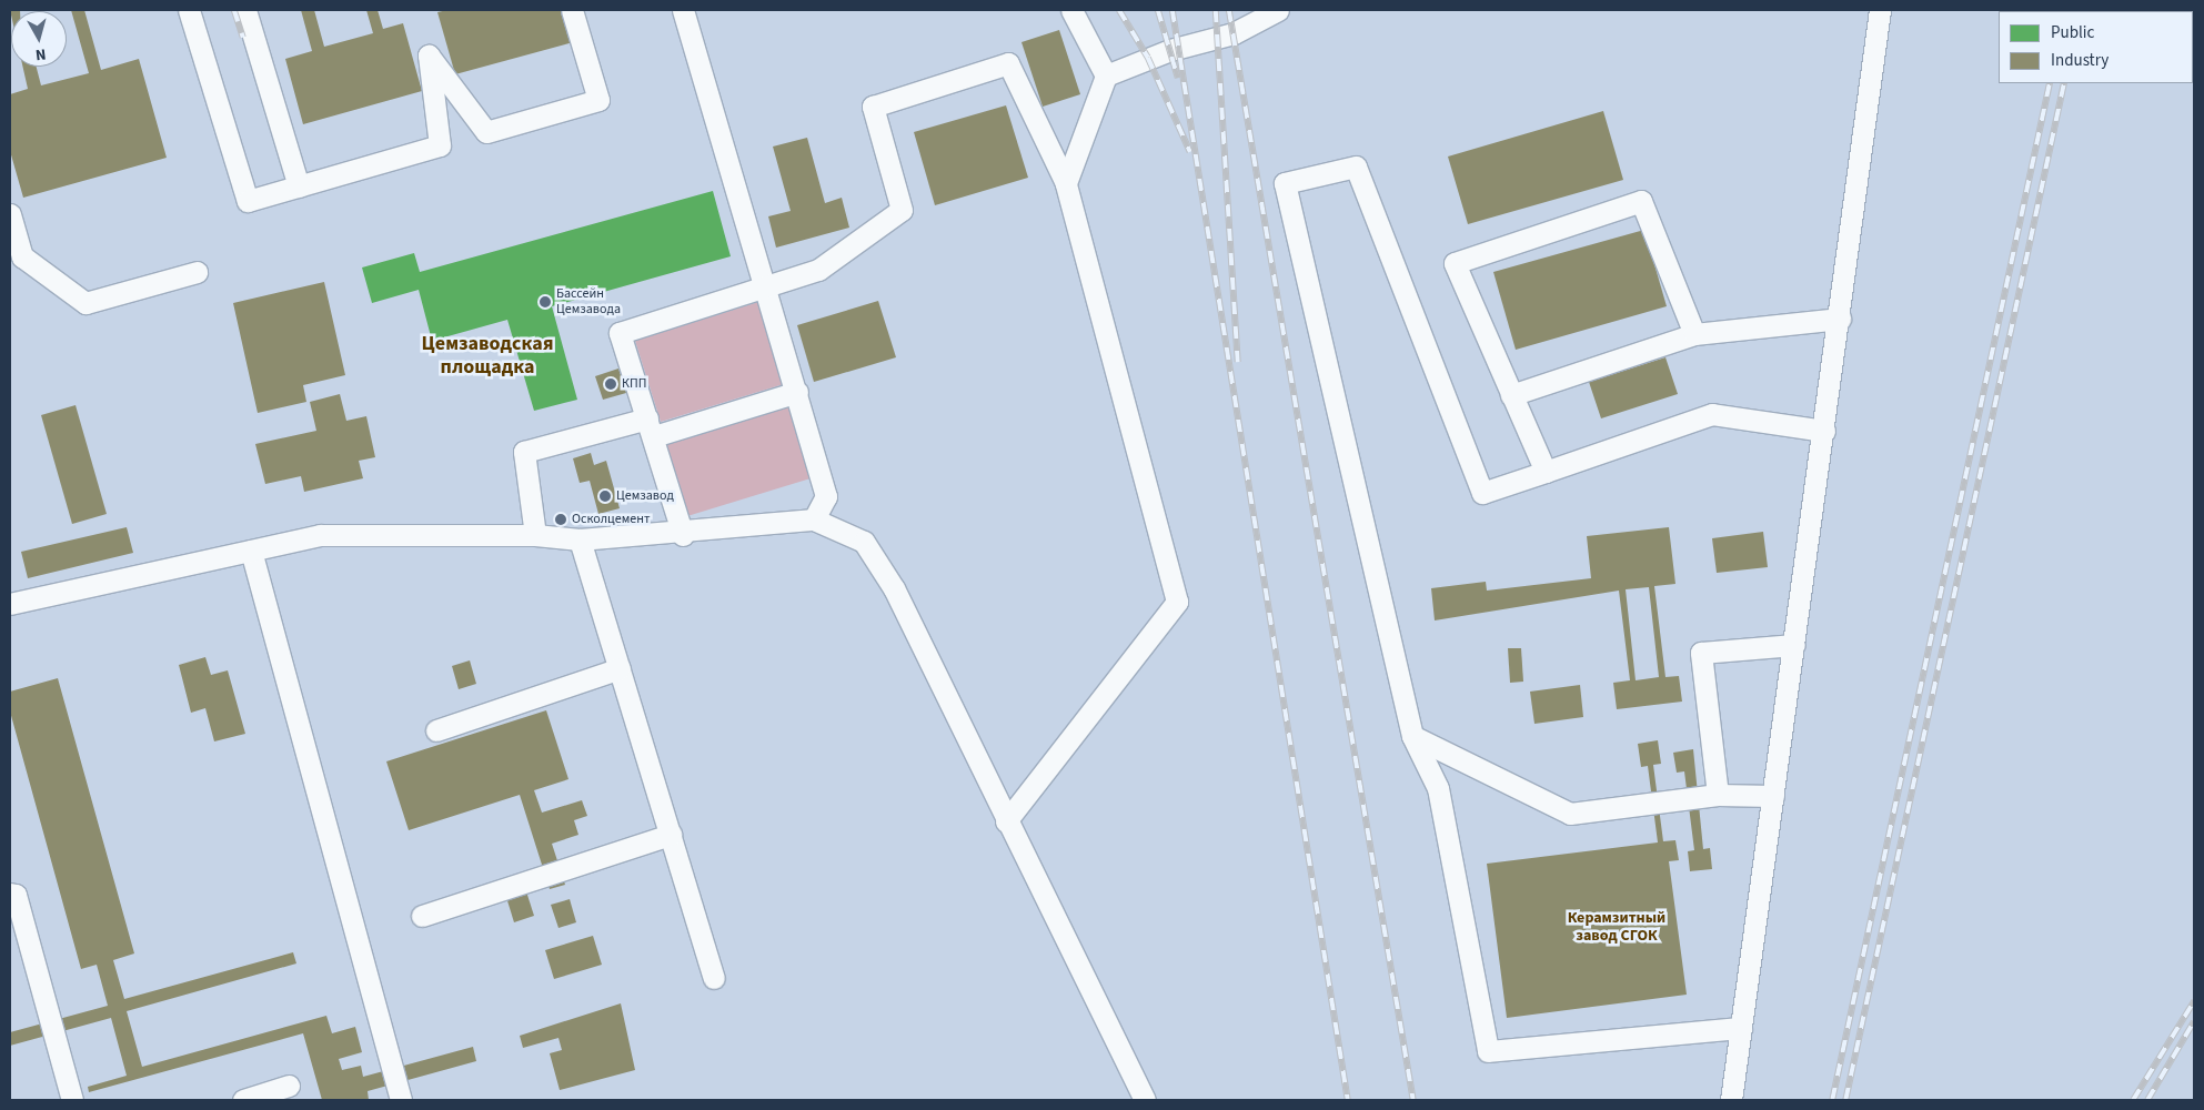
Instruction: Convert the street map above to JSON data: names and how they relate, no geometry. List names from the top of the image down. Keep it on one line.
{"districts":["Цемзаводская площадка","Керамзитный завод СГОК"],"places":["Бассейн Цемзавода","КПП","Цемзавод","Осколцемент"],"legend":["Public","Industry"],"north":"bottom"}
